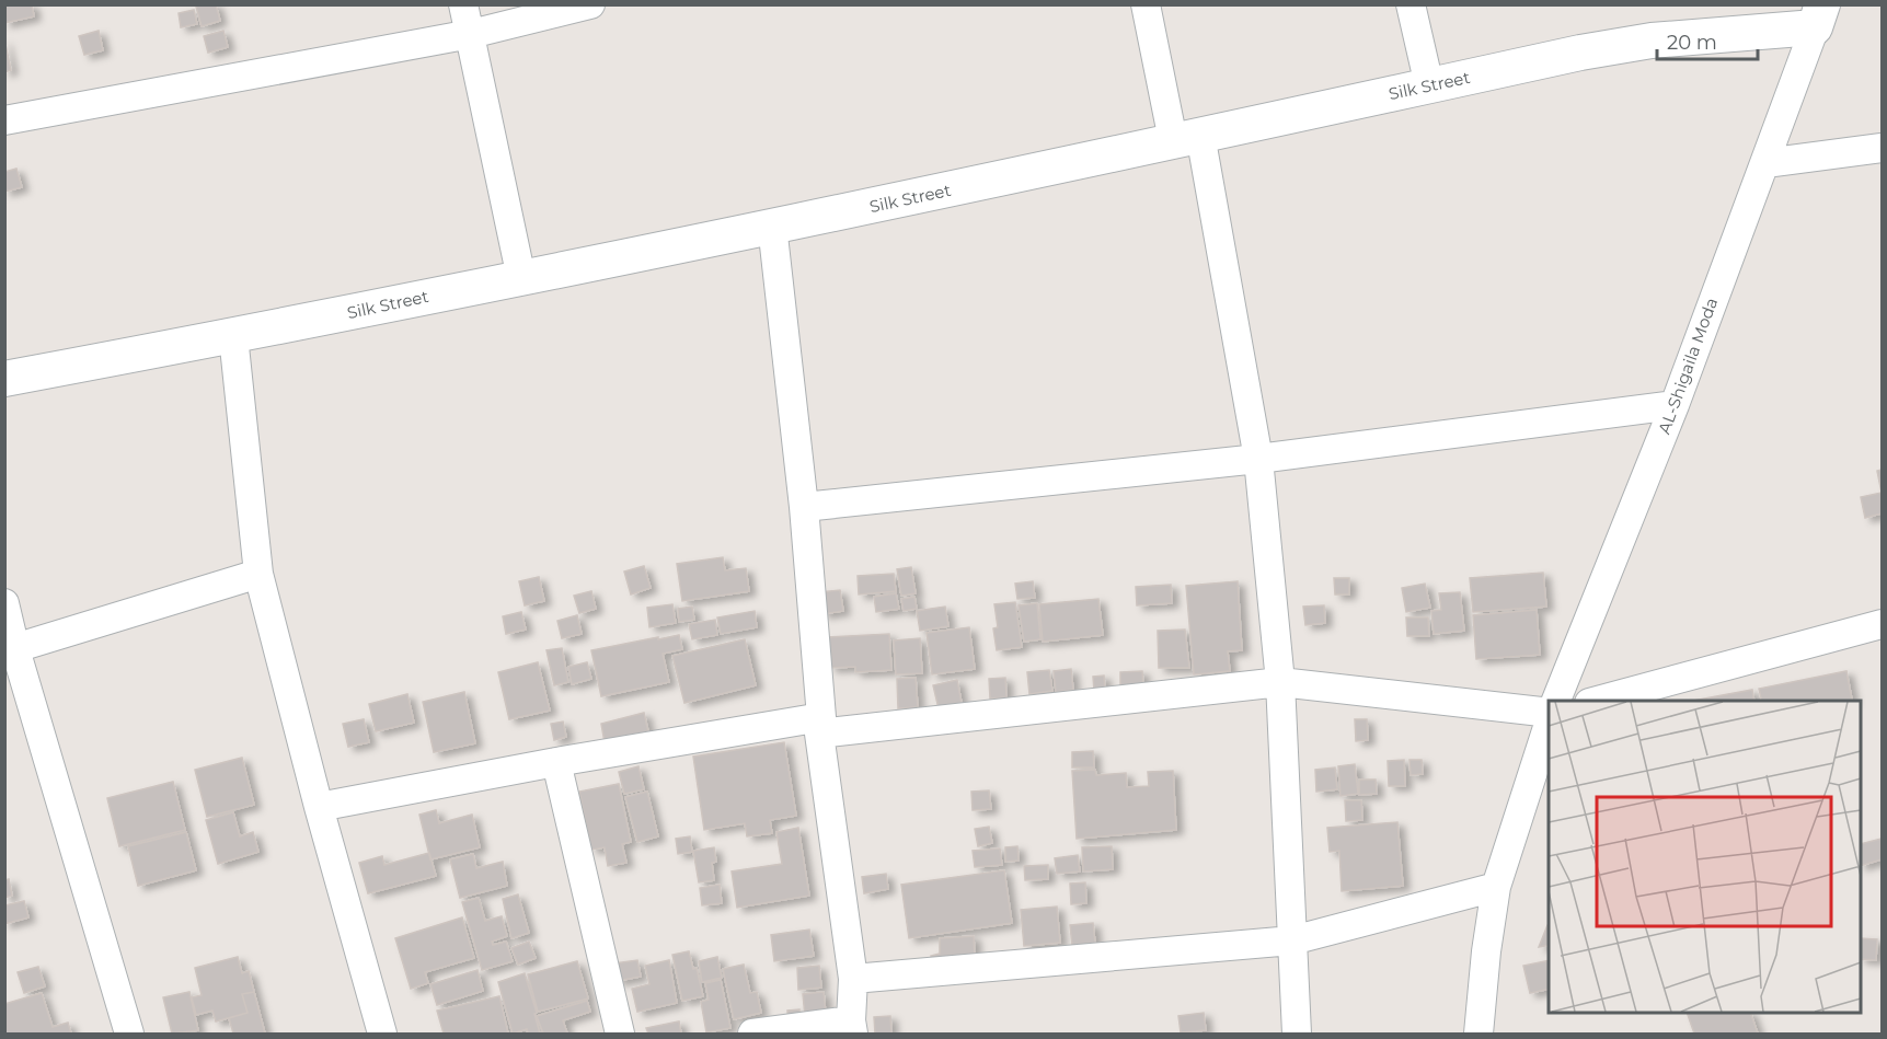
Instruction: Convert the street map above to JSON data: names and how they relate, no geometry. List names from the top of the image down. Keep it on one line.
{"streets":{"street":["Silk Street","AL-Shigaila Moda"]},"crossings":[["Silk Street","AL-Shigaila Moda"]],"scale_bar":"20 m"}
